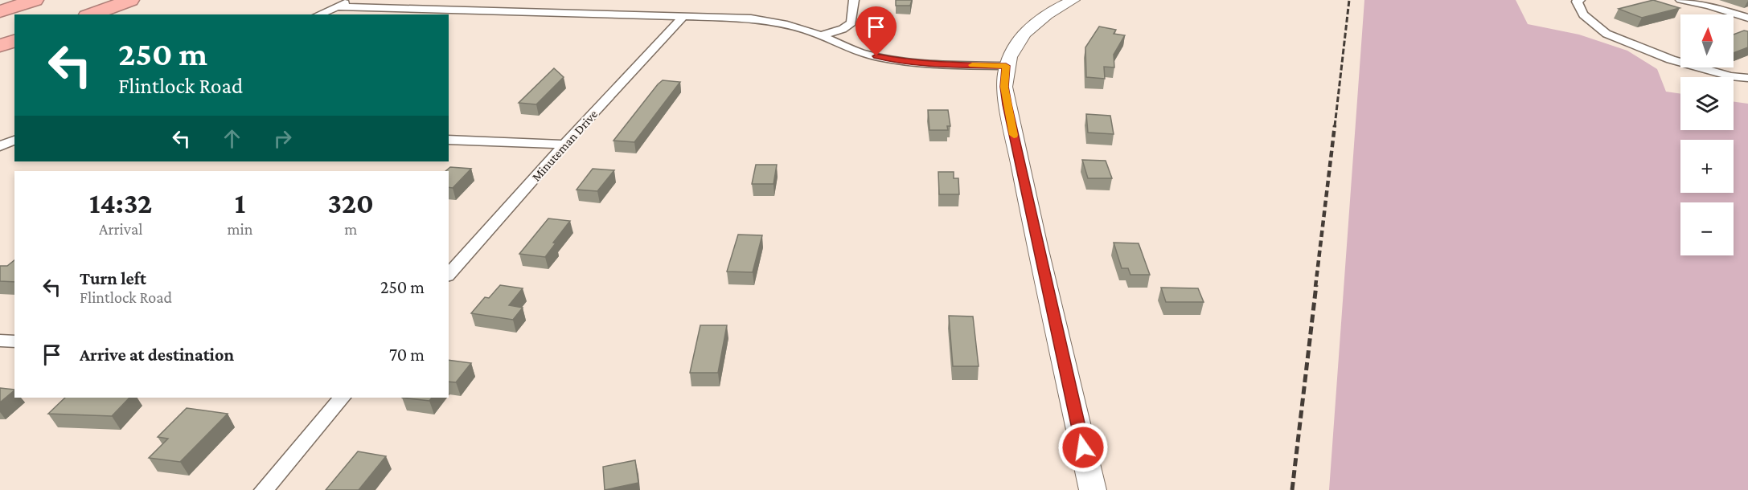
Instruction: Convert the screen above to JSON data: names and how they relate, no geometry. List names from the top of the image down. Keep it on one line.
{"streets":{"street":["Minuteman Drive"]},"north":"top","page":{"map_buttons":["+","−"],"turn":["250 m","Flintlock Road"],"eta":["14:32","Arrival","1","min","320","m"],"list":[{"name":"Turn left","note":"Flintlock Road","value":"250 m"},{"name":"Arrive at destination","value":"70 m"}]}}
